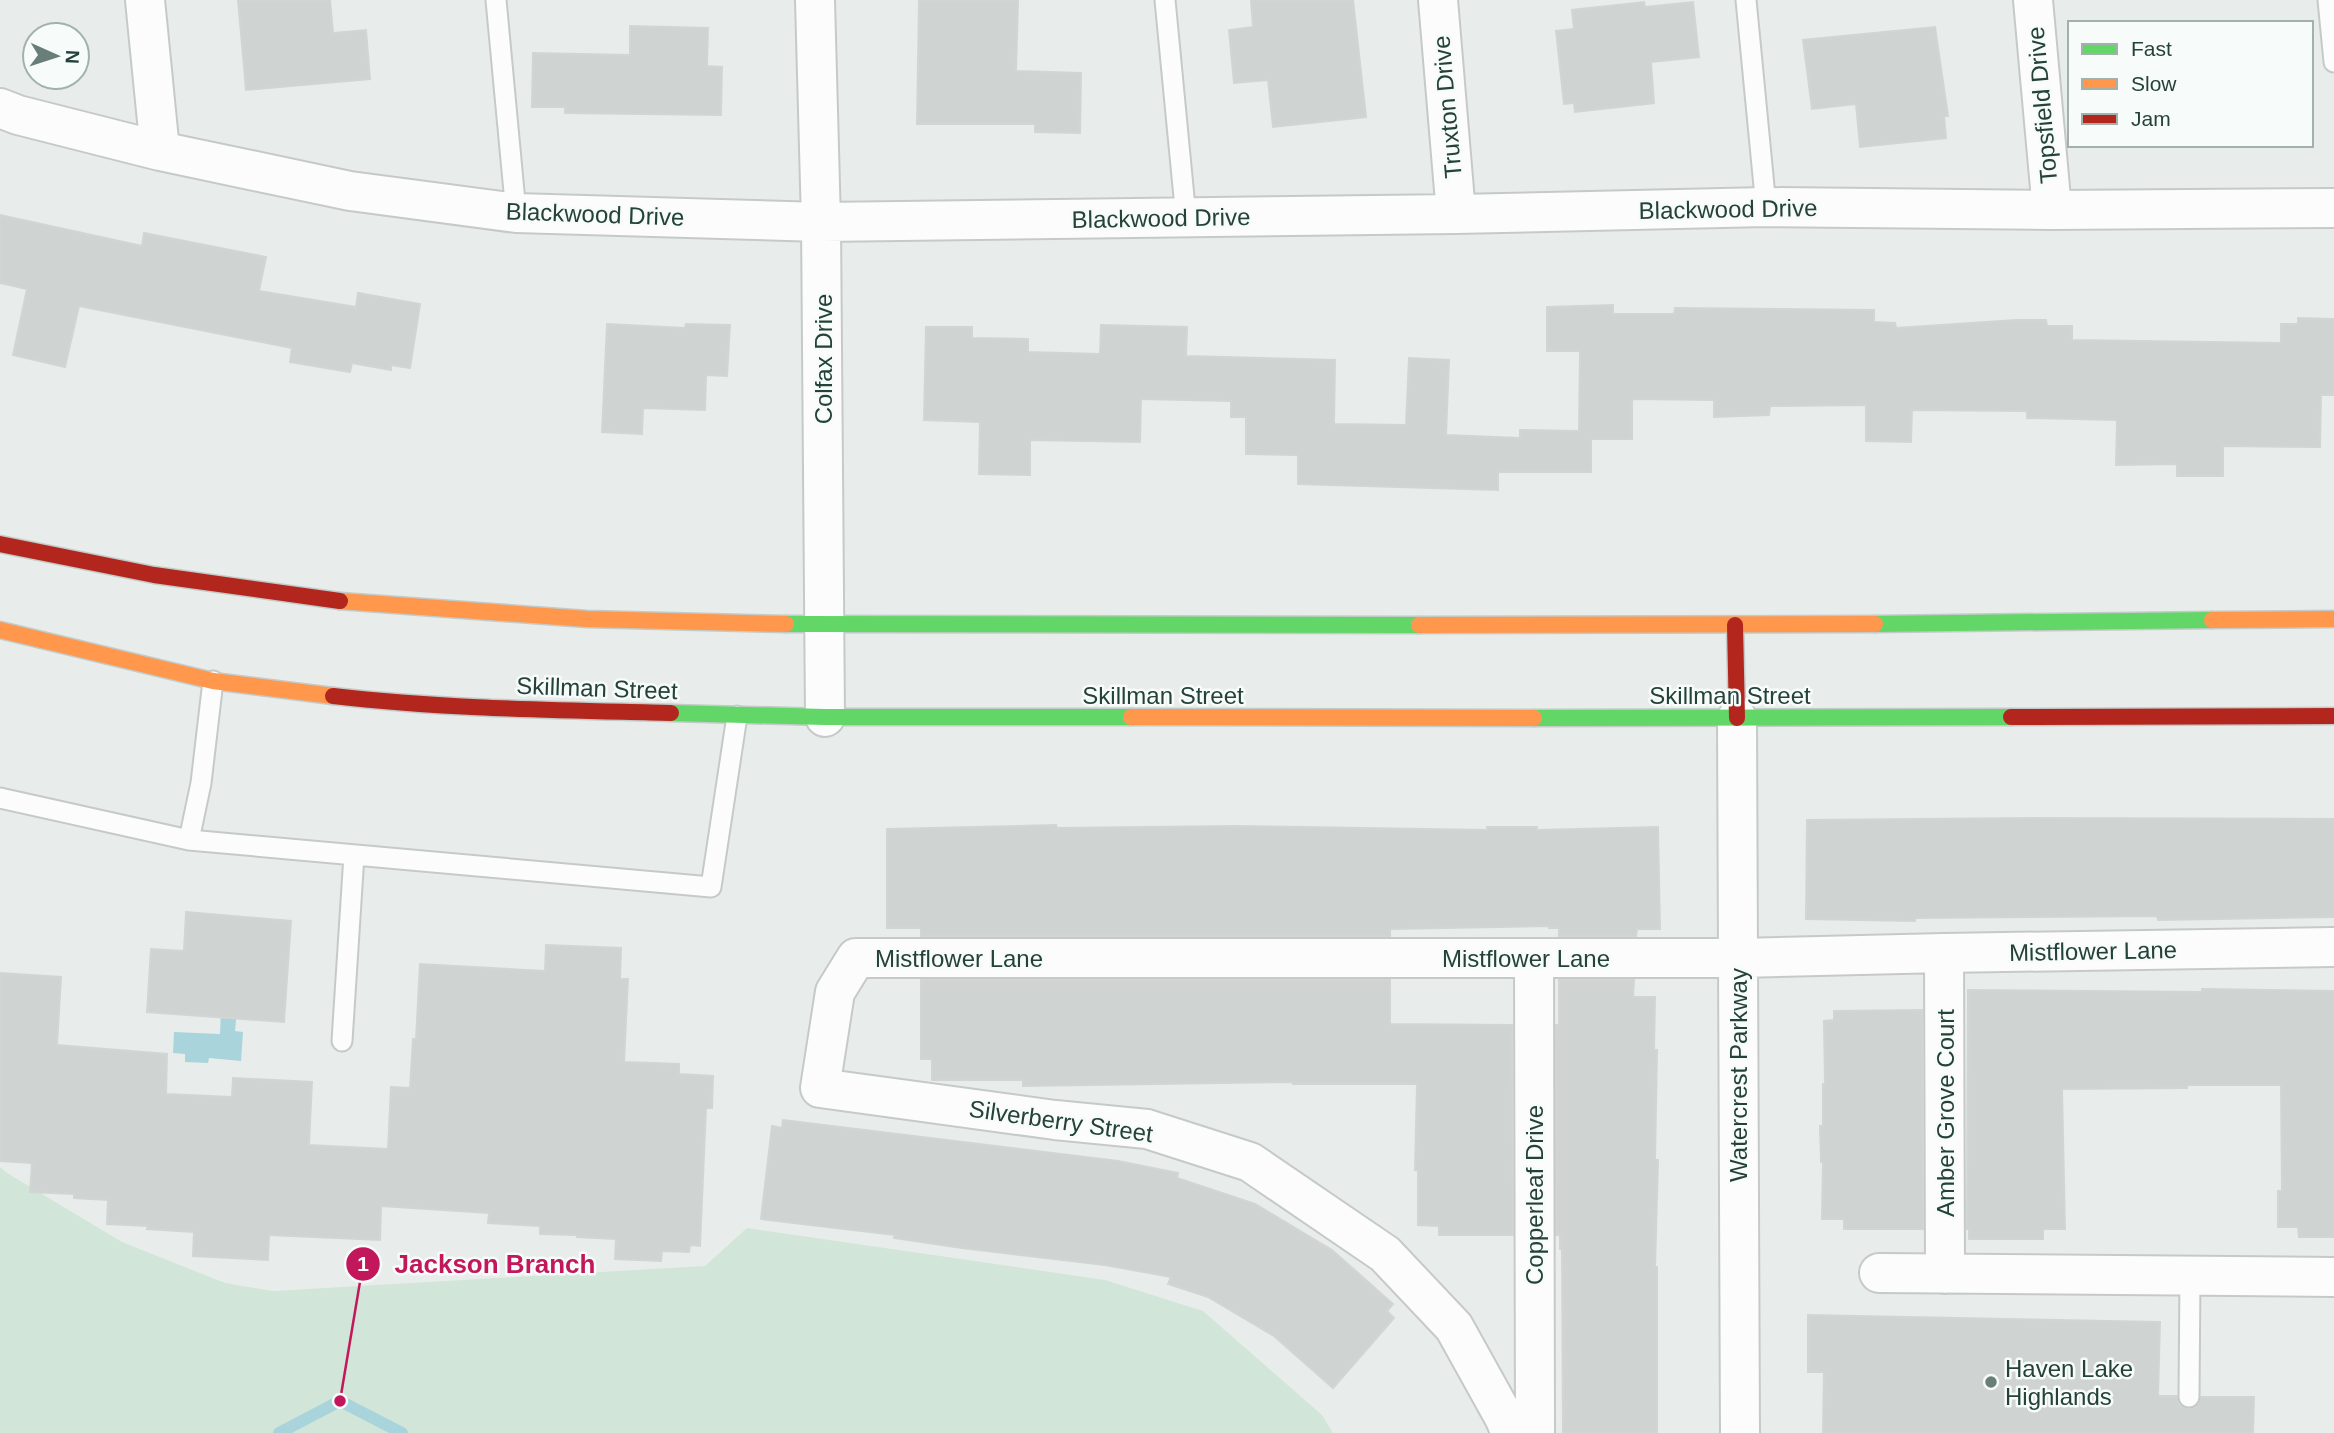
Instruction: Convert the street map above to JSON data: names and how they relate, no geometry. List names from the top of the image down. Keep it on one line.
{"streets":{"main road":["Skillman Street"],"street":["Topsfield Drive","Truxton Drive","Blackwood Drive","Colfax Drive","Mistflower Lane","Watercrest Parkway","Amber Grove Court","Silverberry Street","Copperleaf Drive"]},"crossings":[["Topsfield Drive","Blackwood Drive"],["Truxton Drive","Blackwood Drive"],["Blackwood Drive","Colfax Drive"],["Colfax Drive","Skillman Street"],["Skillman Street","Watercrest Parkway"],["Mistflower Lane","Watercrest Parkway"],["Mistflower Lane","Amber Grove Court"],["Mistflower Lane","Silverberry Street"],["Mistflower Lane","Copperleaf Drive"]],"places":["Haven Lake Highlands","Jackson Branch"],"legend":["Fast","Slow","Jam"],"north":"right"}
